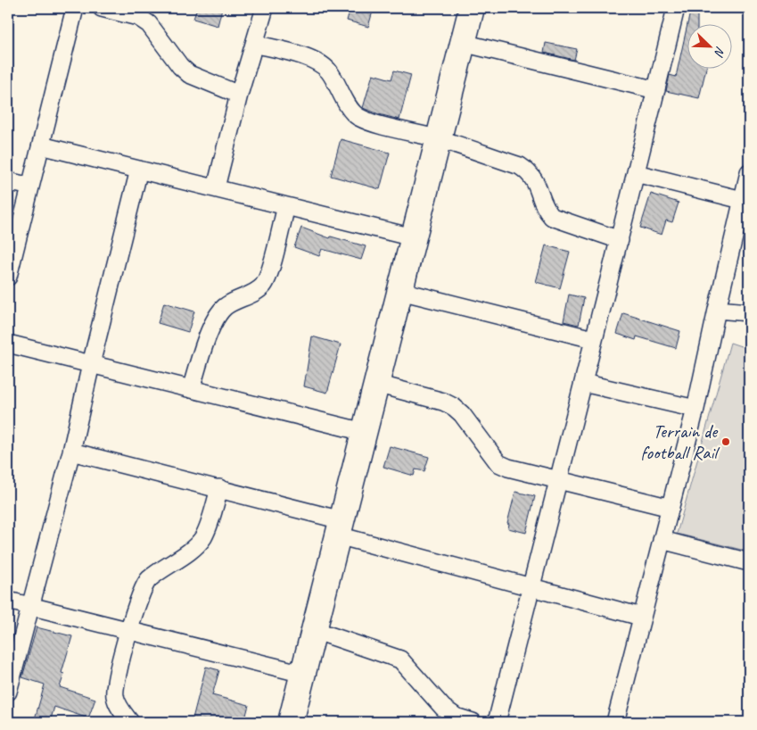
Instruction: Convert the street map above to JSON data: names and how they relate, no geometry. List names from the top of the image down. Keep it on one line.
{"places":["Terrain de football Rail"],"north":"bottom right"}
